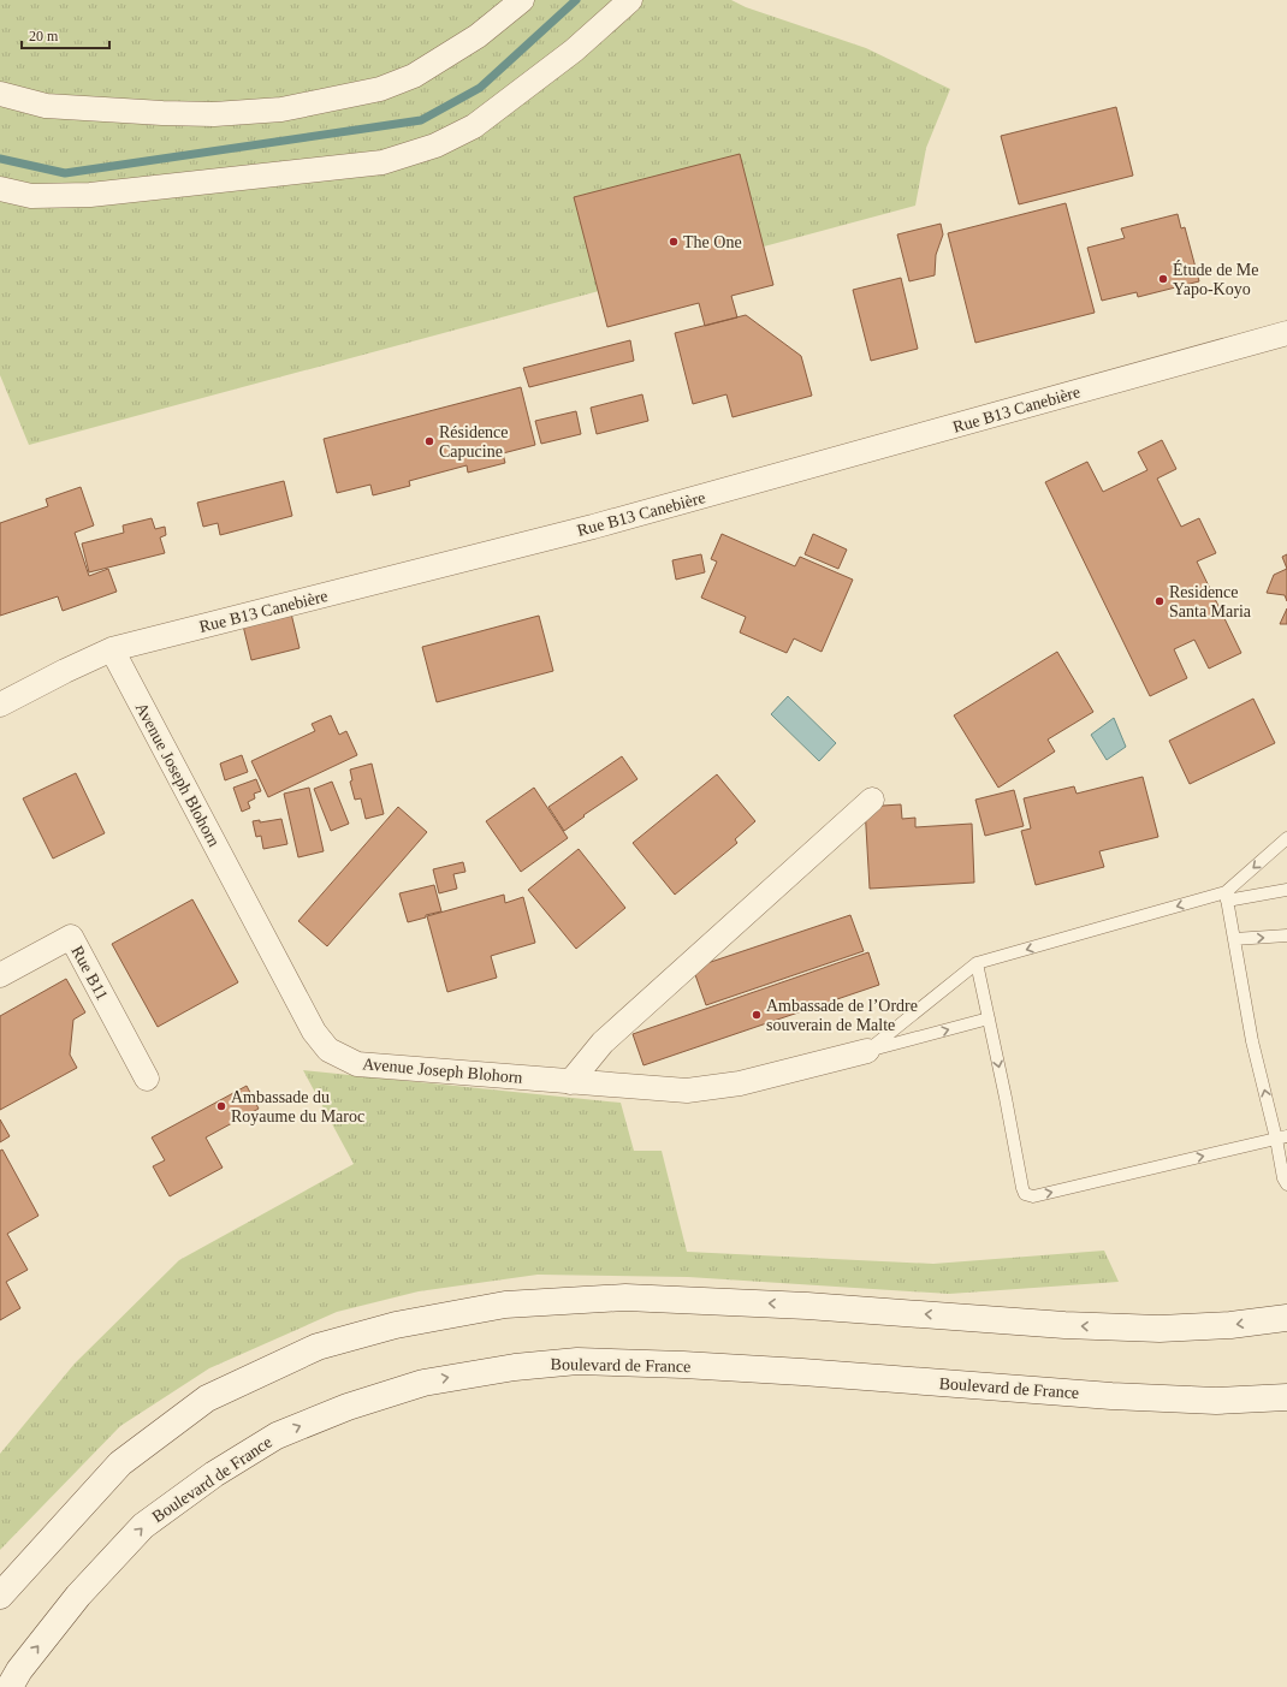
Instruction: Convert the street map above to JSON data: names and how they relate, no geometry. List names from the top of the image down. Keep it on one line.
{"streets":{"main road":["Boulevard de France"],"street":["Rue B13 Canebière","Avenue Joseph Blohorn","Rue B11"]},"crossings":[["Rue B13 Canebière","Avenue Joseph Blohorn"]],"places":["The One","Étude de Me Yapo-Koyo","Résidence Capucine","Residence Santa Maria","Ambassade de l’Ordre souverain de Malte","Ambassade du Royaume du Maroc"],"scale_bar":"20 m"}
